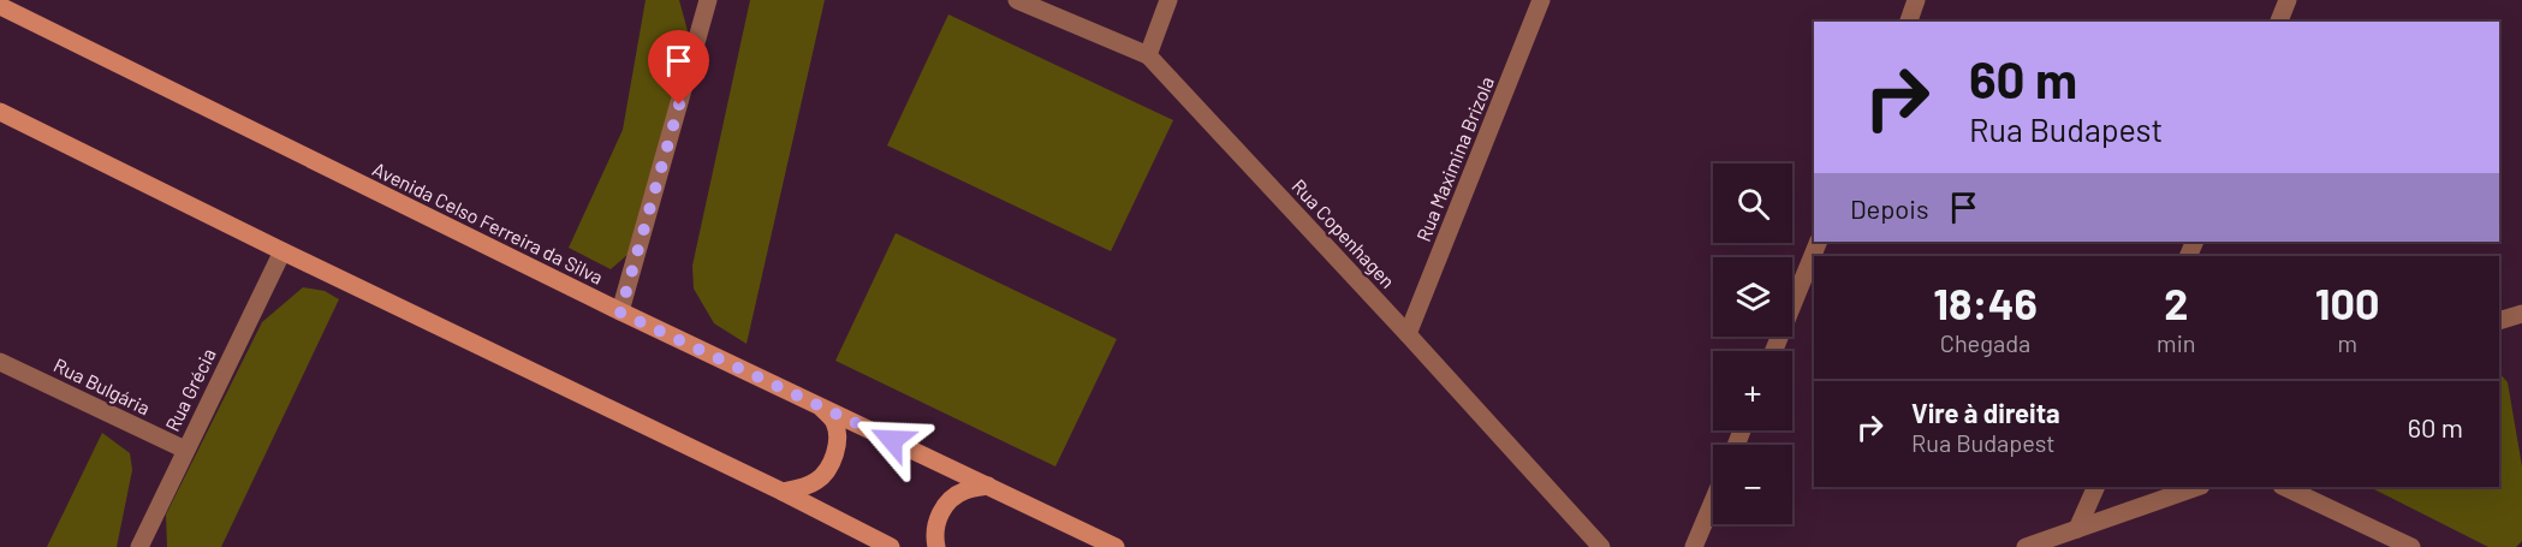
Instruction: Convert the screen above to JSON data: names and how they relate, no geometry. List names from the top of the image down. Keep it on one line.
{"streets":{"main road":["Avenida Celso Ferreira da Silva"],"street":["Rua Maximina Brizola","Rua Copenhagen","Rua Bulgária","Rua Grécia"]},"crossings":[["Rua Maximina Brizola","Rua Copenhagen"],["Rua Bulgária","Rua Grécia"]],"page":{"turn":["60 m","Rua Budapest"],"map_buttons":["+","−"],"then":"Depois","eta":["18:46","Chegada","2","min","100","m"],"list":[{"name":"Vire à direita","note":"Rua Budapest","value":"60 m"}]}}
